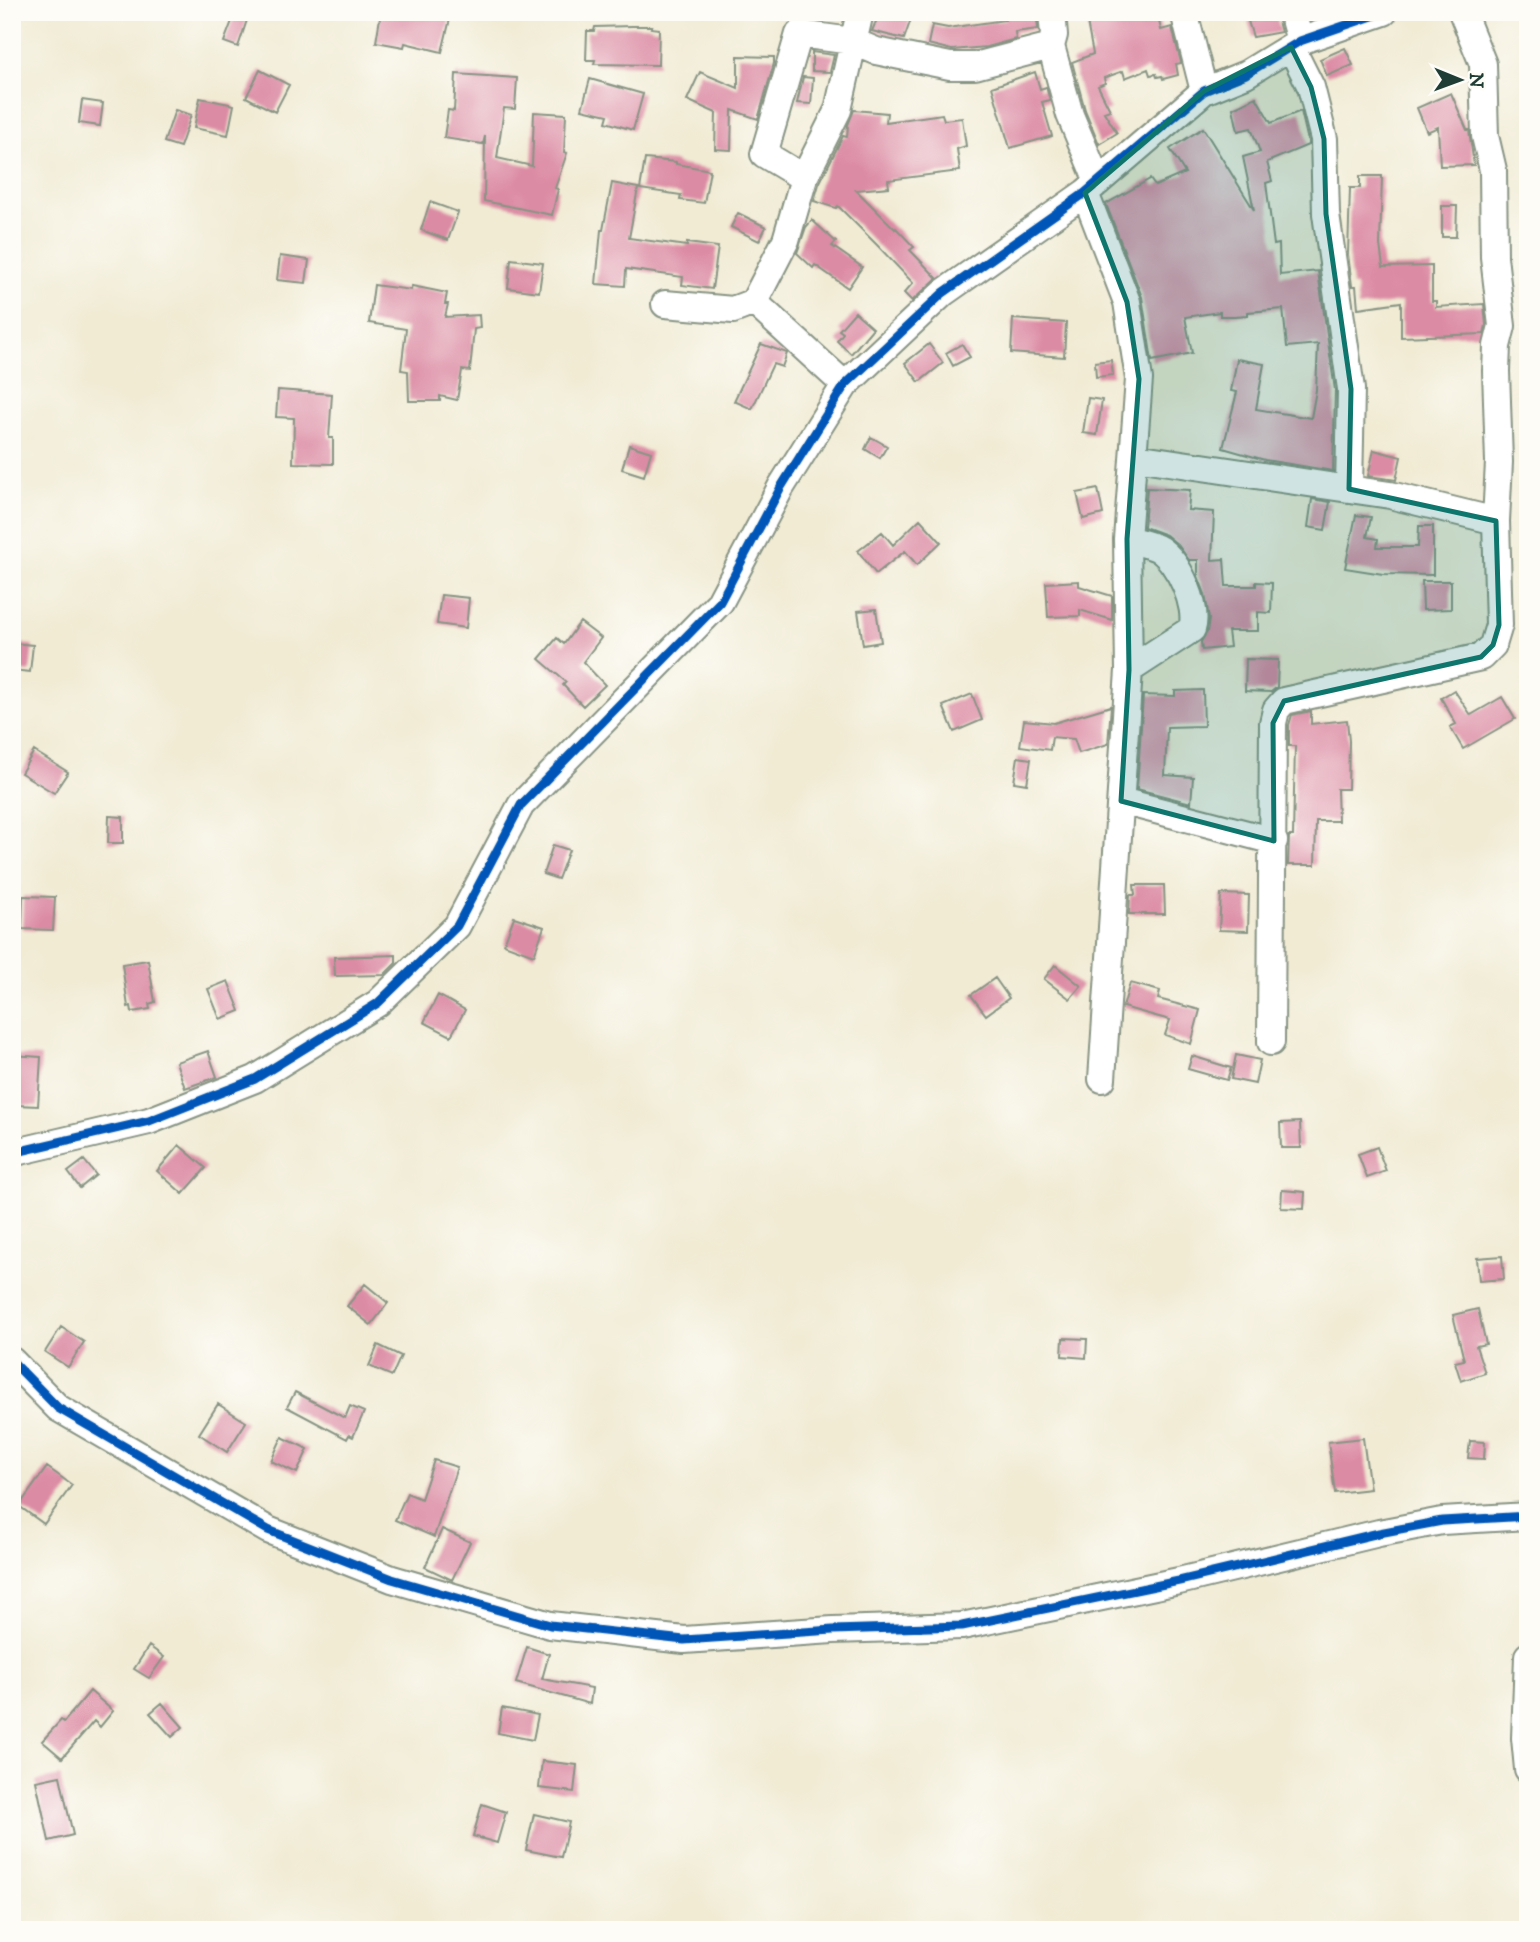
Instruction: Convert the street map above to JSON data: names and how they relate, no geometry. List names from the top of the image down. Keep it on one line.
{"north":"right"}
